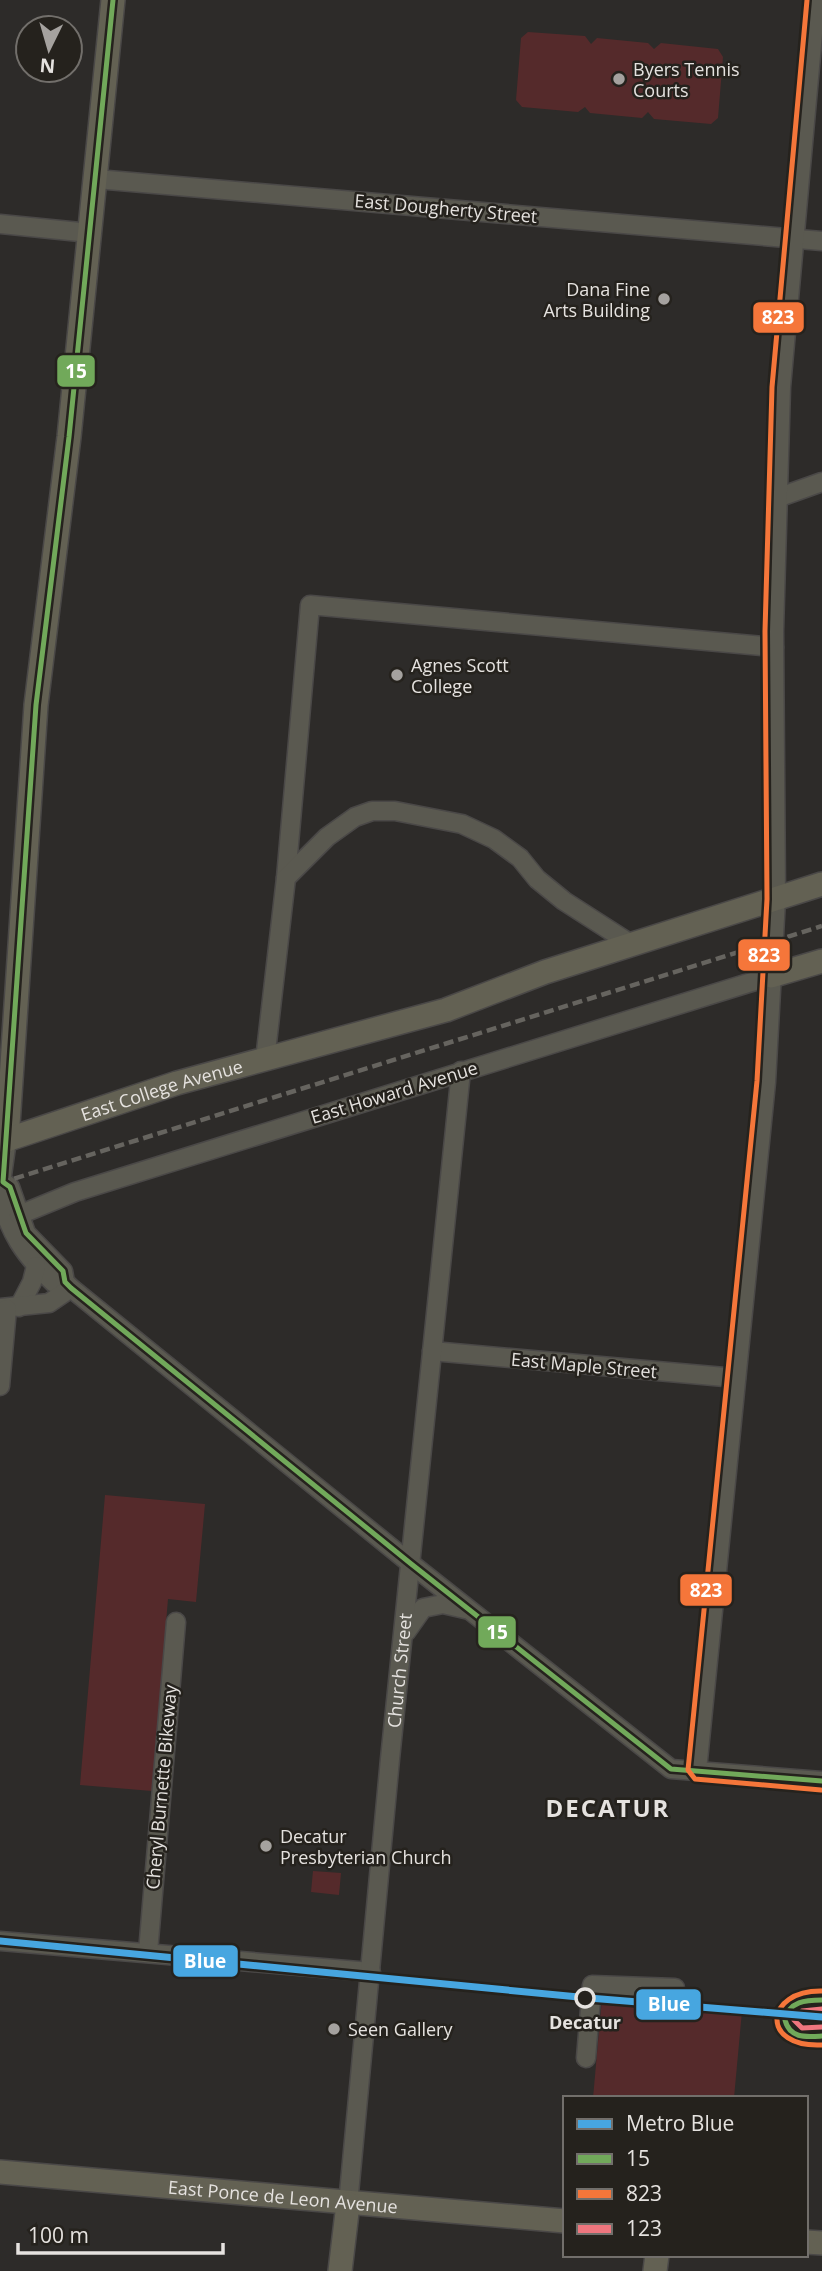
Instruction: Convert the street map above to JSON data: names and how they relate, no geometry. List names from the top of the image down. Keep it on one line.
{"streets":{"main road":["East College Avenue","Church Street","East Ponce de Leon Avenue"],"street":["East Dougherty Street","East Howard Avenue","East Maple Street","Cheryl Burnette Bikeway"]},"crossings":[["East Howard Avenue","Church Street"],["East Maple Street","Church Street"],["Church Street","East Ponce de Leon Avenue"]],"districts":["DECATUR"],"places":["Byers Tennis Courts","Dana Fine Arts Building","Agnes Scott College","Decatur Presbyterian Church","Decatur","Seen Gallery"],"lines":["transit line 15","transit line 823","metro line Blue","transit line 123"],"legend":["Metro Blue","15","823","123"],"scale_bar":"100 m","north":"bottom"}
